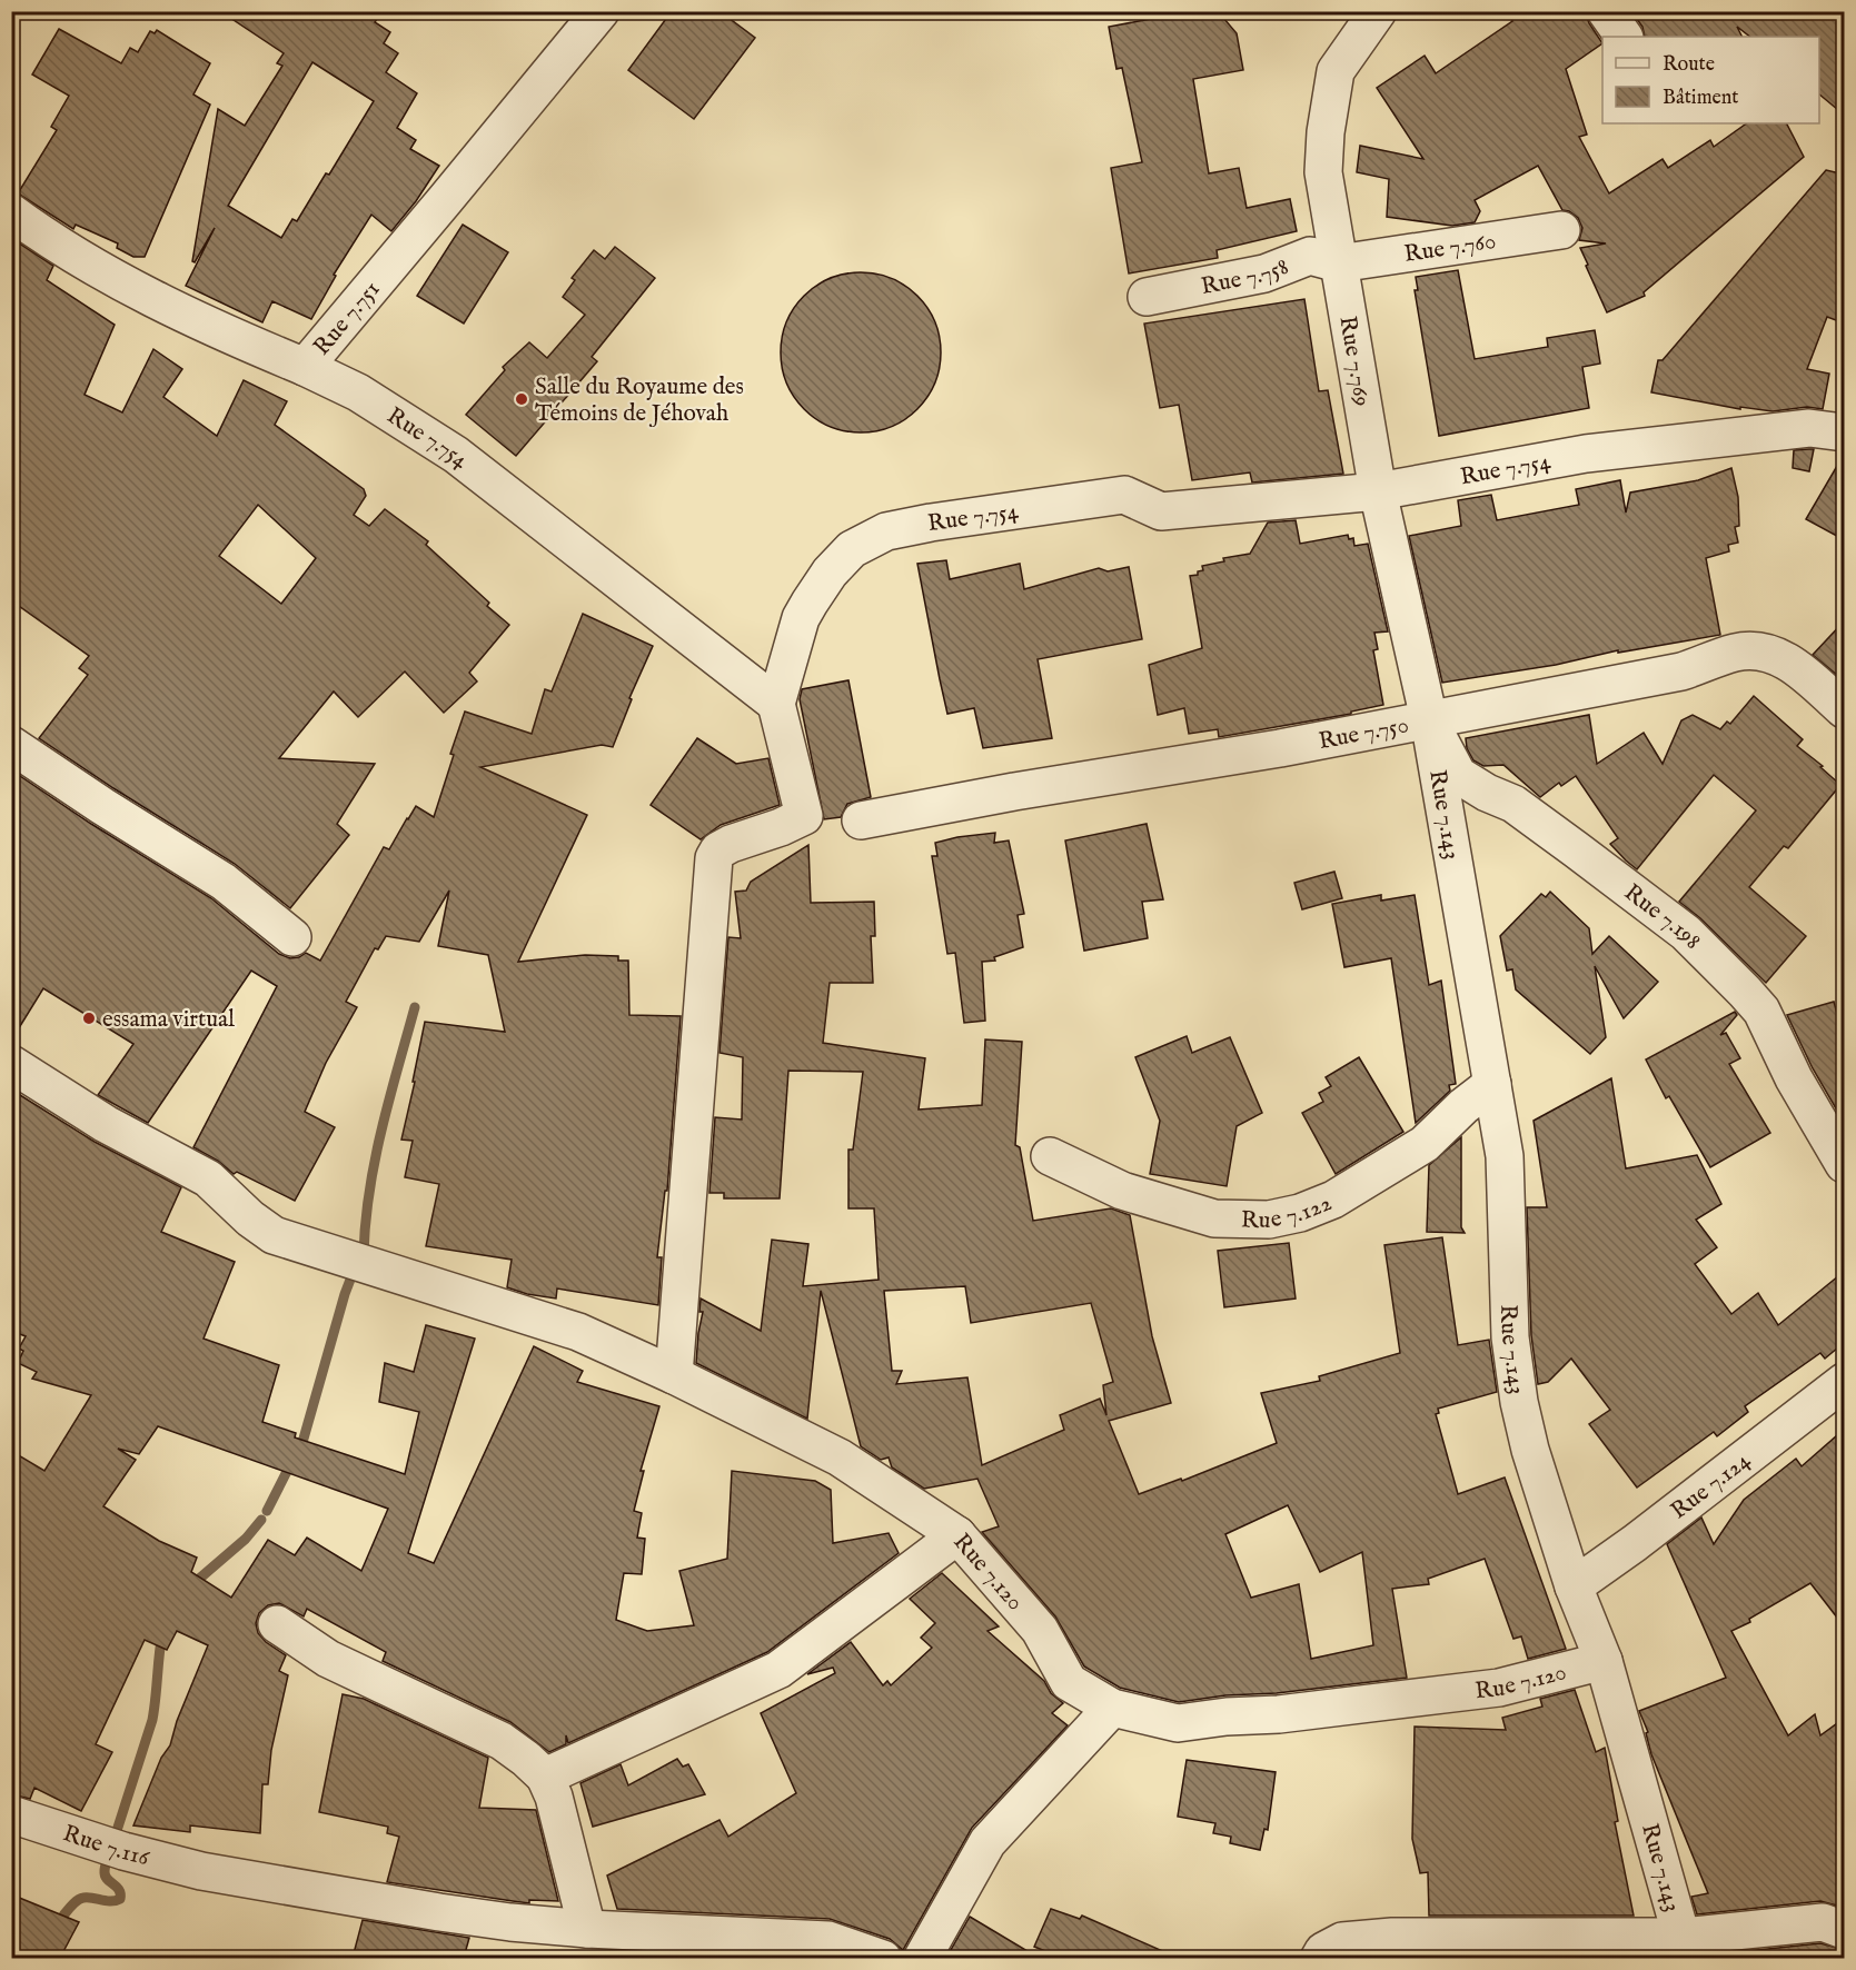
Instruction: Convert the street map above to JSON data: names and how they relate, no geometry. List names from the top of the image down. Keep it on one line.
{"streets":{"street":["Rue 7.760","Rue 7.758","Rue 7.751","Rue 7.769","Rue 7.754","Rue 7.750","Rue 7.143","Rue 7.198","Rue 7.122","Rue 7.124","Rue 7.120","Rue 7.116"]},"crossings":[["Rue 7.760","Rue 7.758"],["Rue 7.760","Rue 7.769"],["Rue 7.758","Rue 7.769"],["Rue 7.751","Rue 7.754"],["Rue 7.769","Rue 7.754"],["Rue 7.769","Rue 7.750"],["Rue 7.769","Rue 7.143"],["Rue 7.769","Rue 7.198"],["Rue 7.750","Rue 7.143"],["Rue 7.750","Rue 7.198"],["Rue 7.143","Rue 7.198"],["Rue 7.143","Rue 7.122"],["Rue 7.143","Rue 7.124"],["Rue 7.143","Rue 7.120"]],"places":["Salle du Royaume des Témoins de Jéhovah","essama virtual"],"legend":["Route","Bâtiment"]}
